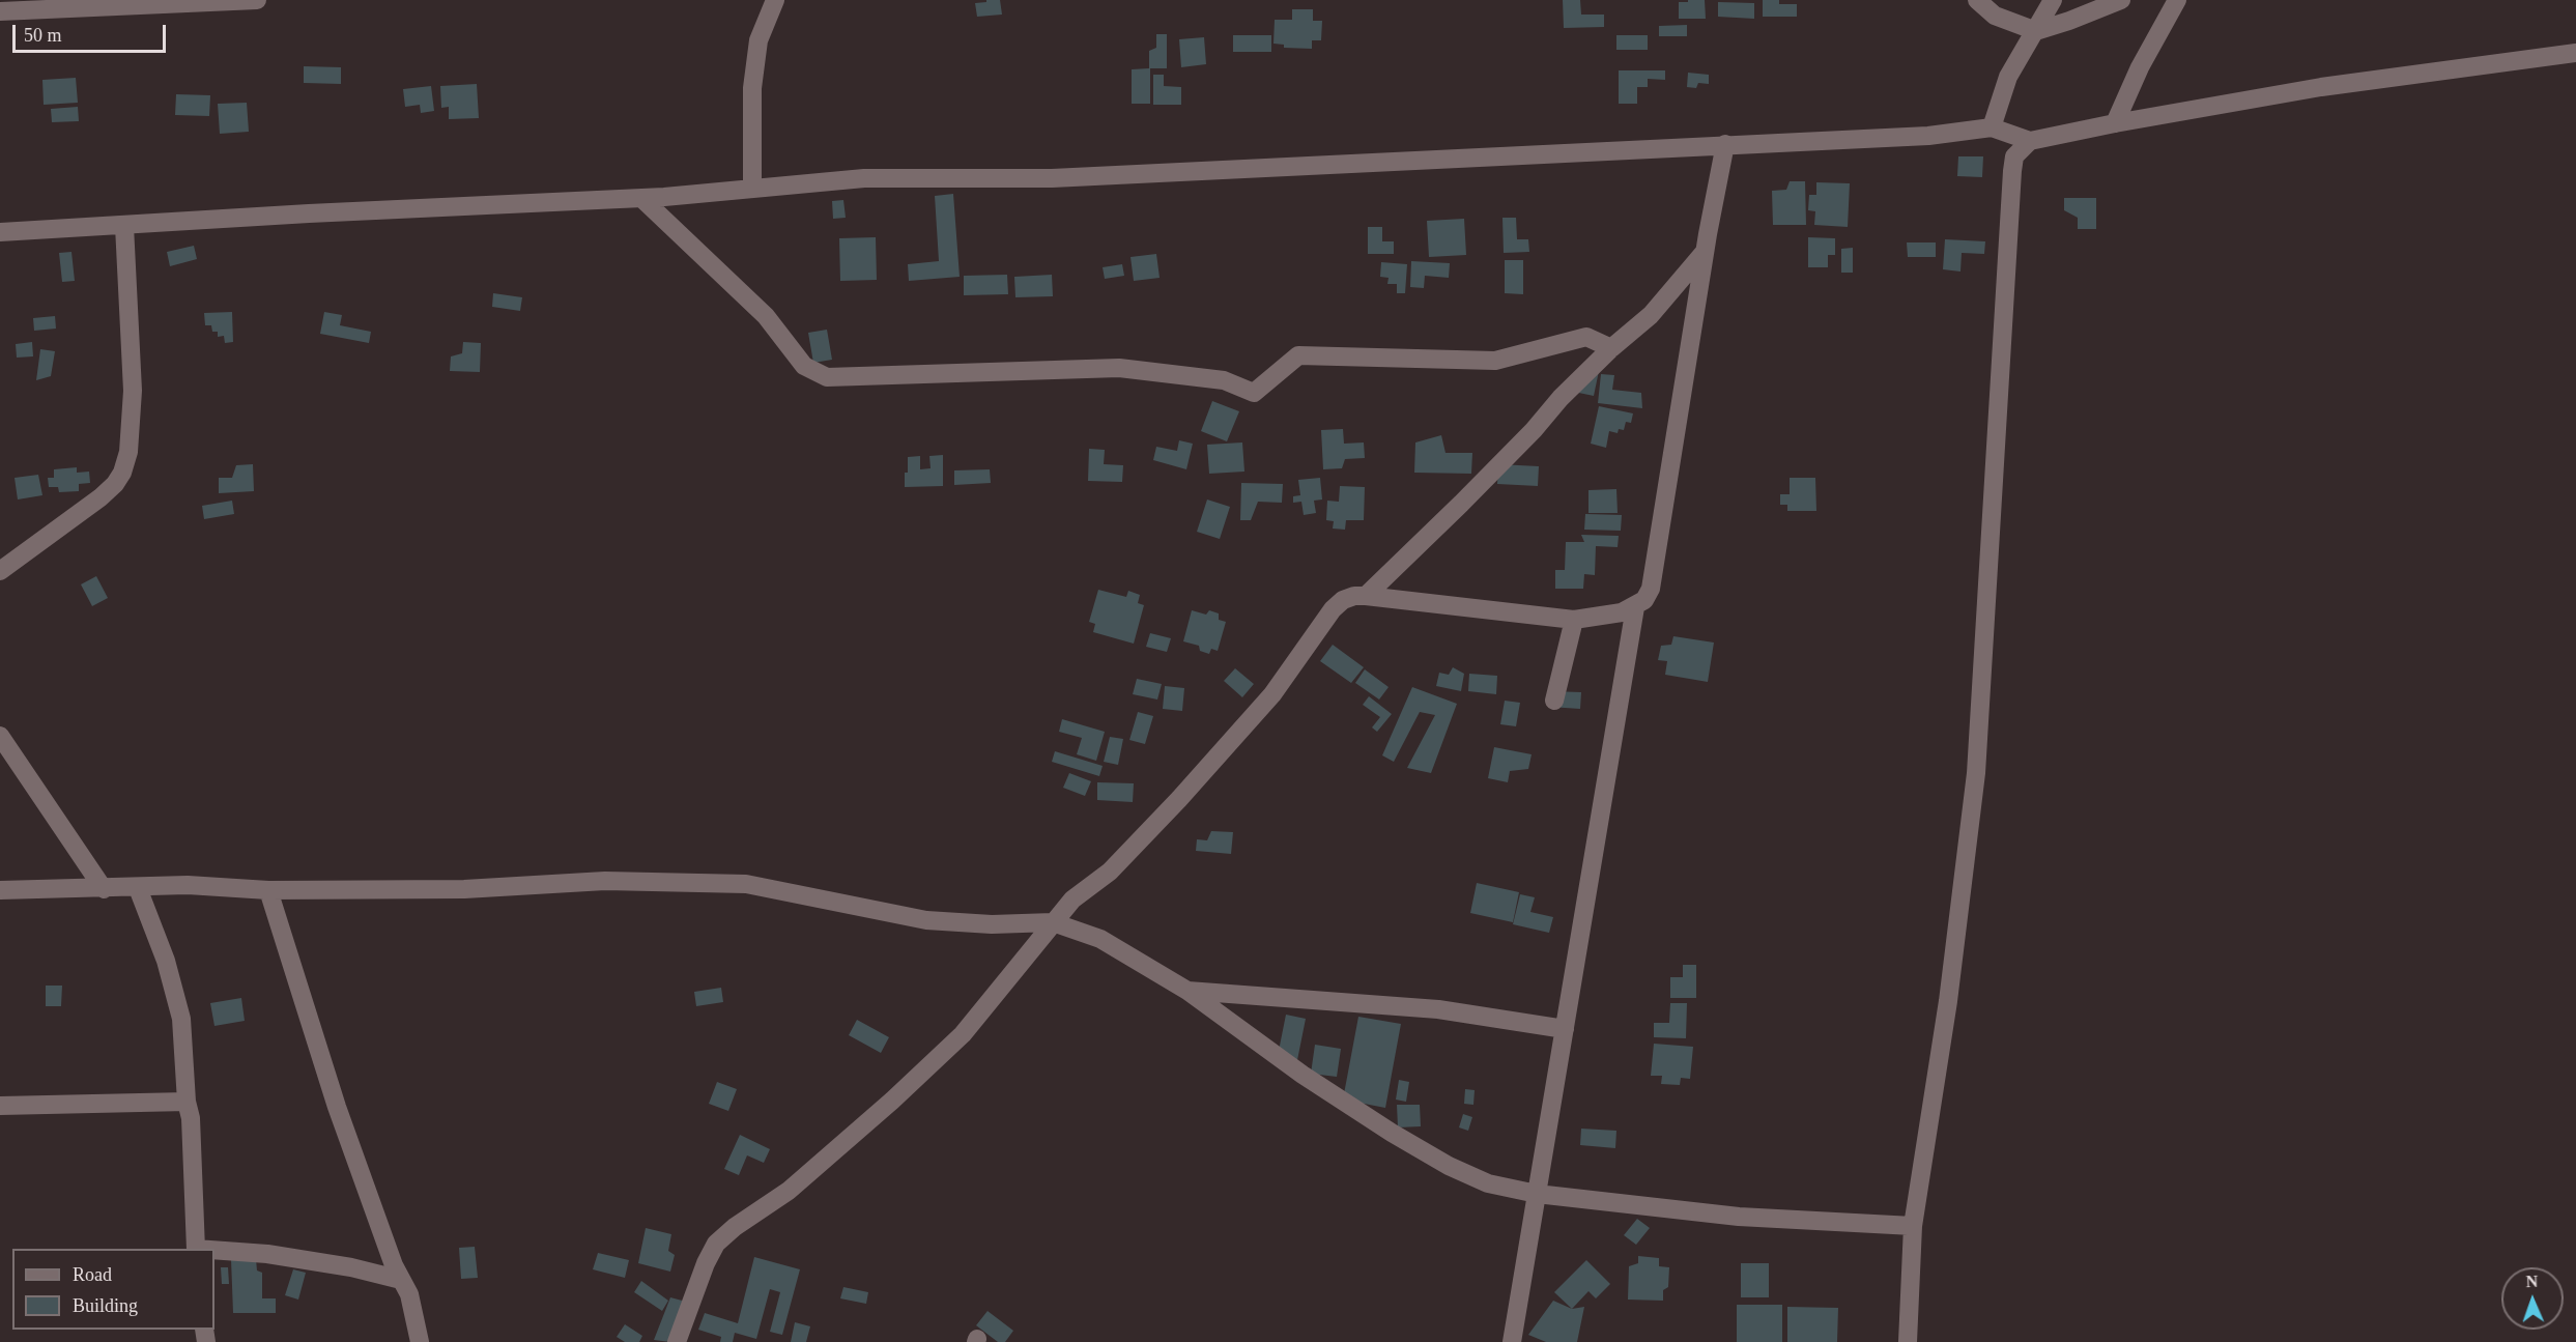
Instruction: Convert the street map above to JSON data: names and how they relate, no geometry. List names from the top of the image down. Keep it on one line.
{"legend":["Road","Building"],"scale_bar":"50 m","north":"top"}
